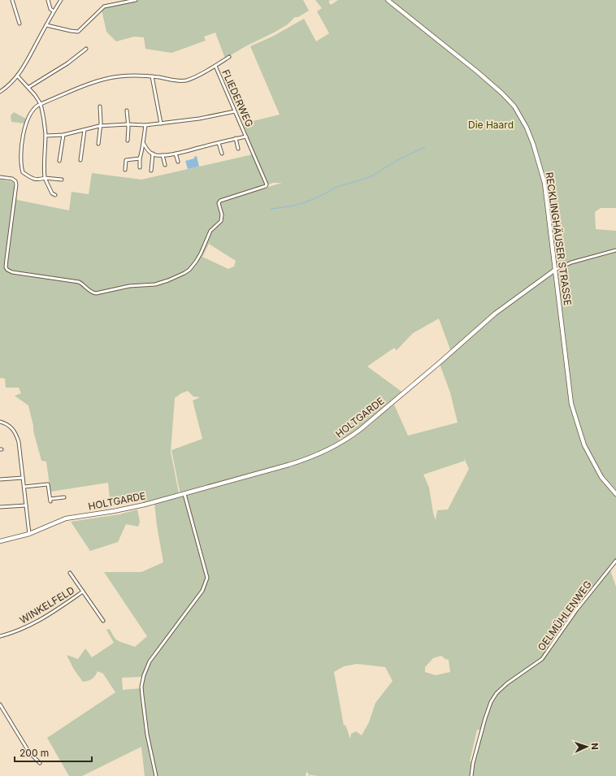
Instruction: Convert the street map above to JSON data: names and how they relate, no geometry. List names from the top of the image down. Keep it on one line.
{"streets":{"street":["FLIEDERWEG","RECKLINGHÄUSER STRASSE","HOLTGARDE","WINKELFELD","OELMÜHLENWEG"]},"crossings":[["RECKLINGHÄUSER STRASSE","HOLTGARDE"]],"parks":["Die Haard"],"scale_bar":"200 m","north":"right"}
